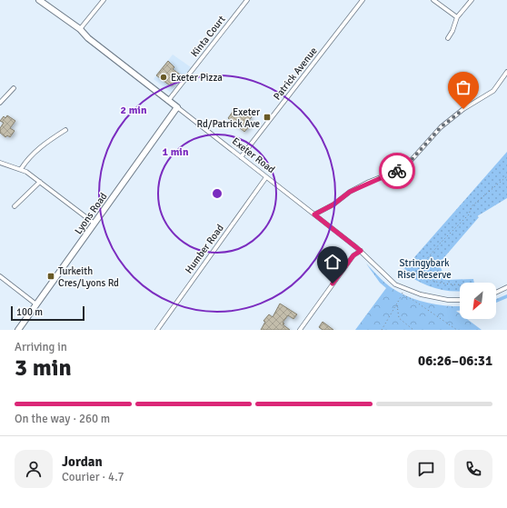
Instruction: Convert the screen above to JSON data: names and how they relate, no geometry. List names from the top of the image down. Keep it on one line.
{"streets":{"main road":["Exeter Road","Lyons Road"],"street":["Kinta Court","Patrick Avenue","Humber Road"]},"crossings":[["Kinta Court","Exeter Road"],["Patrick Avenue","Exeter Road"],["Exeter Road","Lyons Road"],["Exeter Road","Humber Road"]],"parks":["Stringybark Rise Reserve"],"places":{"other":["Exeter Pizza"],"transit":["Exeter Rd/Patrick Ave","Turkeith Cres/Lyons Rd"]},"scale_bar":"100 m","north":"bottom left","page":{"scale":"100 m","heading":["3 min","Arriving in","06:26–06:31"],"panel":["Jordan","Courier · 4.7"],"bar":"On the way · 260 m"},"rings":["2 min","1 min"]}
